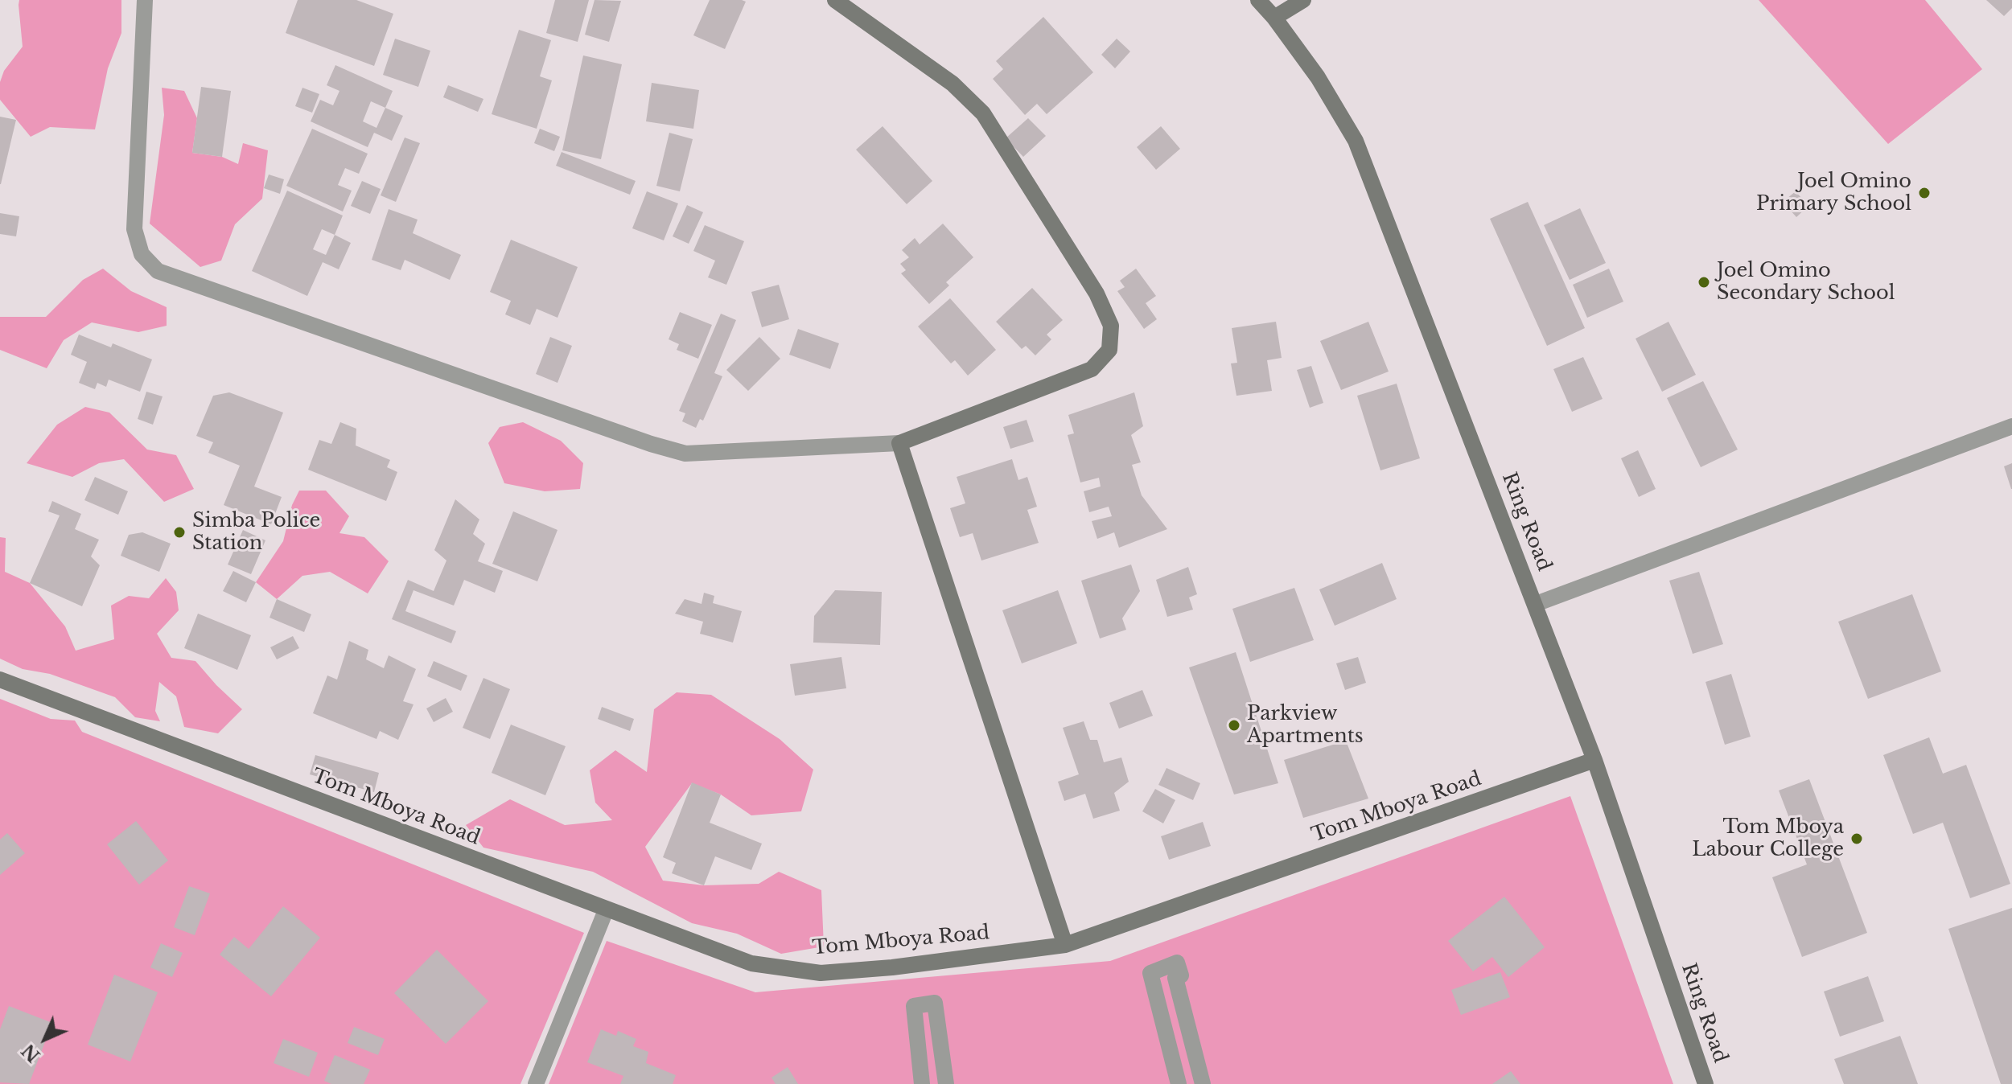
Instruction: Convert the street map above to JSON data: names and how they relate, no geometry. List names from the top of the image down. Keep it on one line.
{"streets":{"street":["Ring Road","Tom Mboya Road"]},"crossings":[["Ring Road","Tom Mboya Road"]],"places":["Joel Omino Primary School","Joel Omino Secondary School","Simba Police Station","Parkview Apartments","Tom Mboya Labour College"],"north":"bottom left"}
